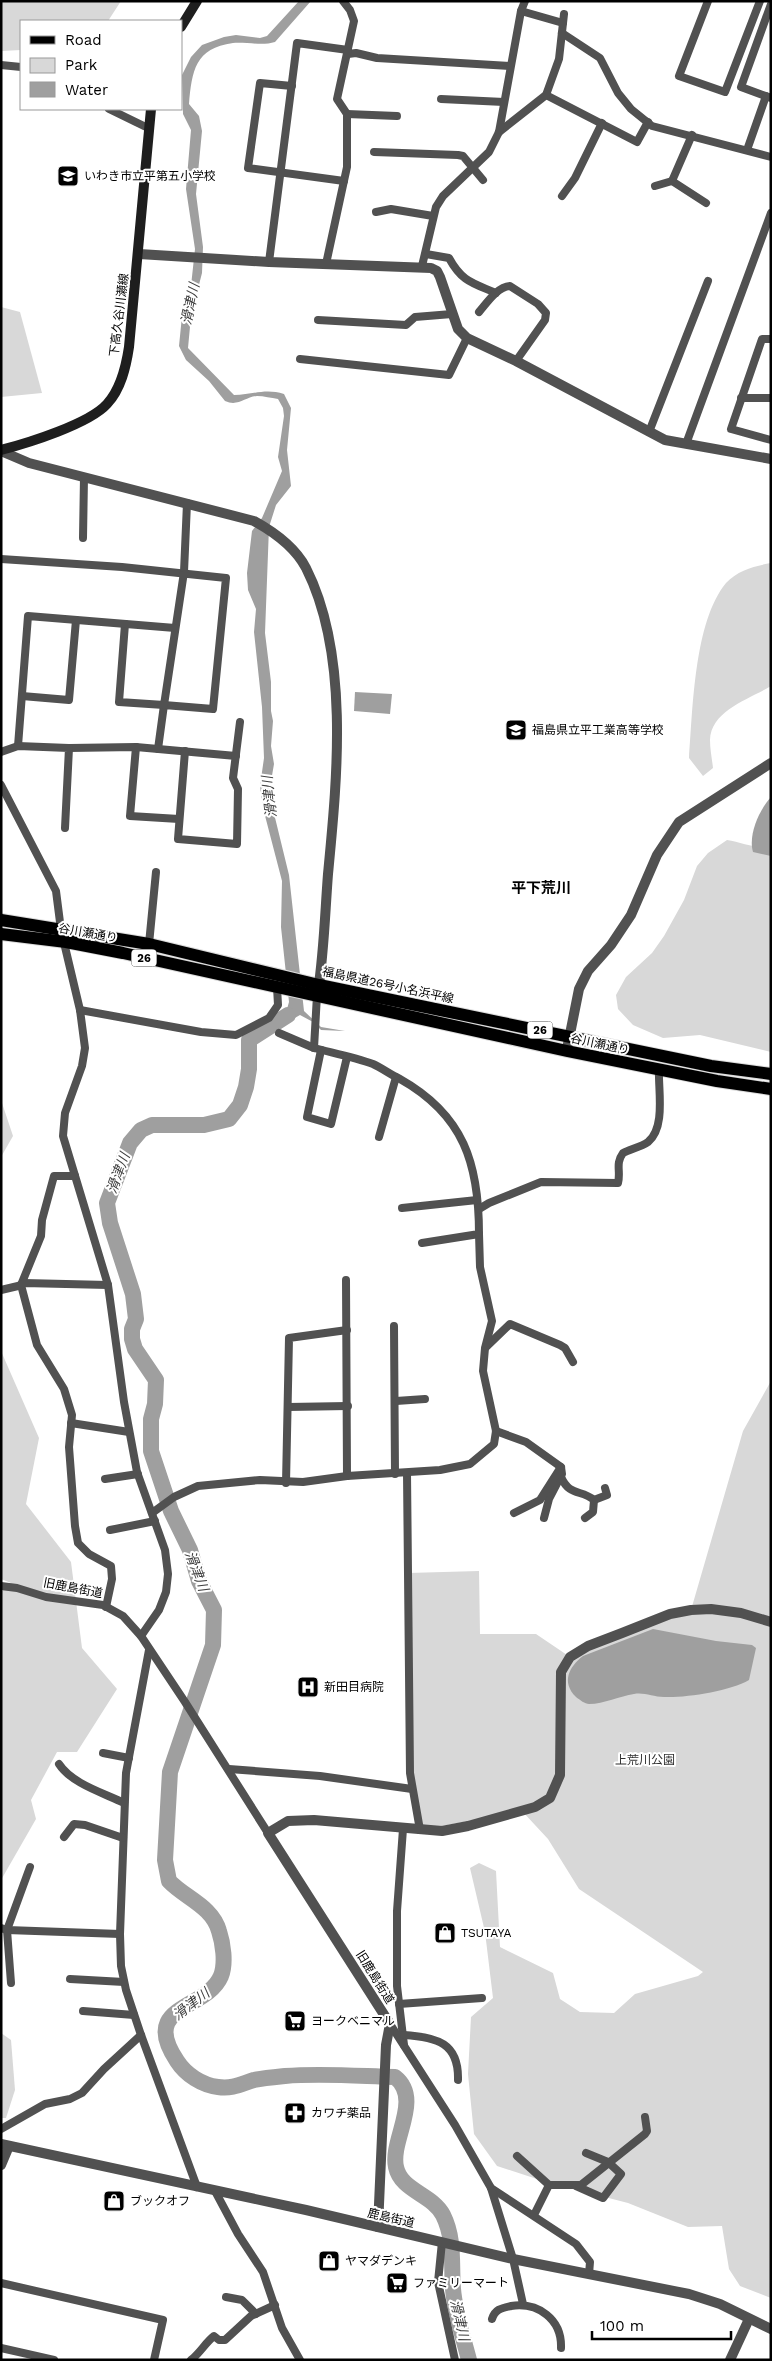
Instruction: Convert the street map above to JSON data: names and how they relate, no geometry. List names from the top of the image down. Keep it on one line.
{"streets":{"main road":["下高久谷川瀬線","谷川瀬通り","26","福島県道26号小名浜平線"],"street":["旧鹿島街道","鹿島街道"]},"crossings":[["谷川瀬通り","福島県道26号小名浜平線"],["旧鹿島街道","鹿島街道"]],"districts":["平下荒川"],"water":["滑津川"],"parks":["上荒川公園"],"places":{"school or university":["いわき市立平第五小学校","福島県立平工業高等学校"],"hospital":["新田目病院"],"shop":["TSUTAYA","ブックオフ","ヤマダデンキ"],"supermarket":["ヨークベニマル","ファミリーマート"],"pharmacy":["カワチ薬品"]},"legend":["Road","Park","Water"],"scale_bar":"100 m"}
